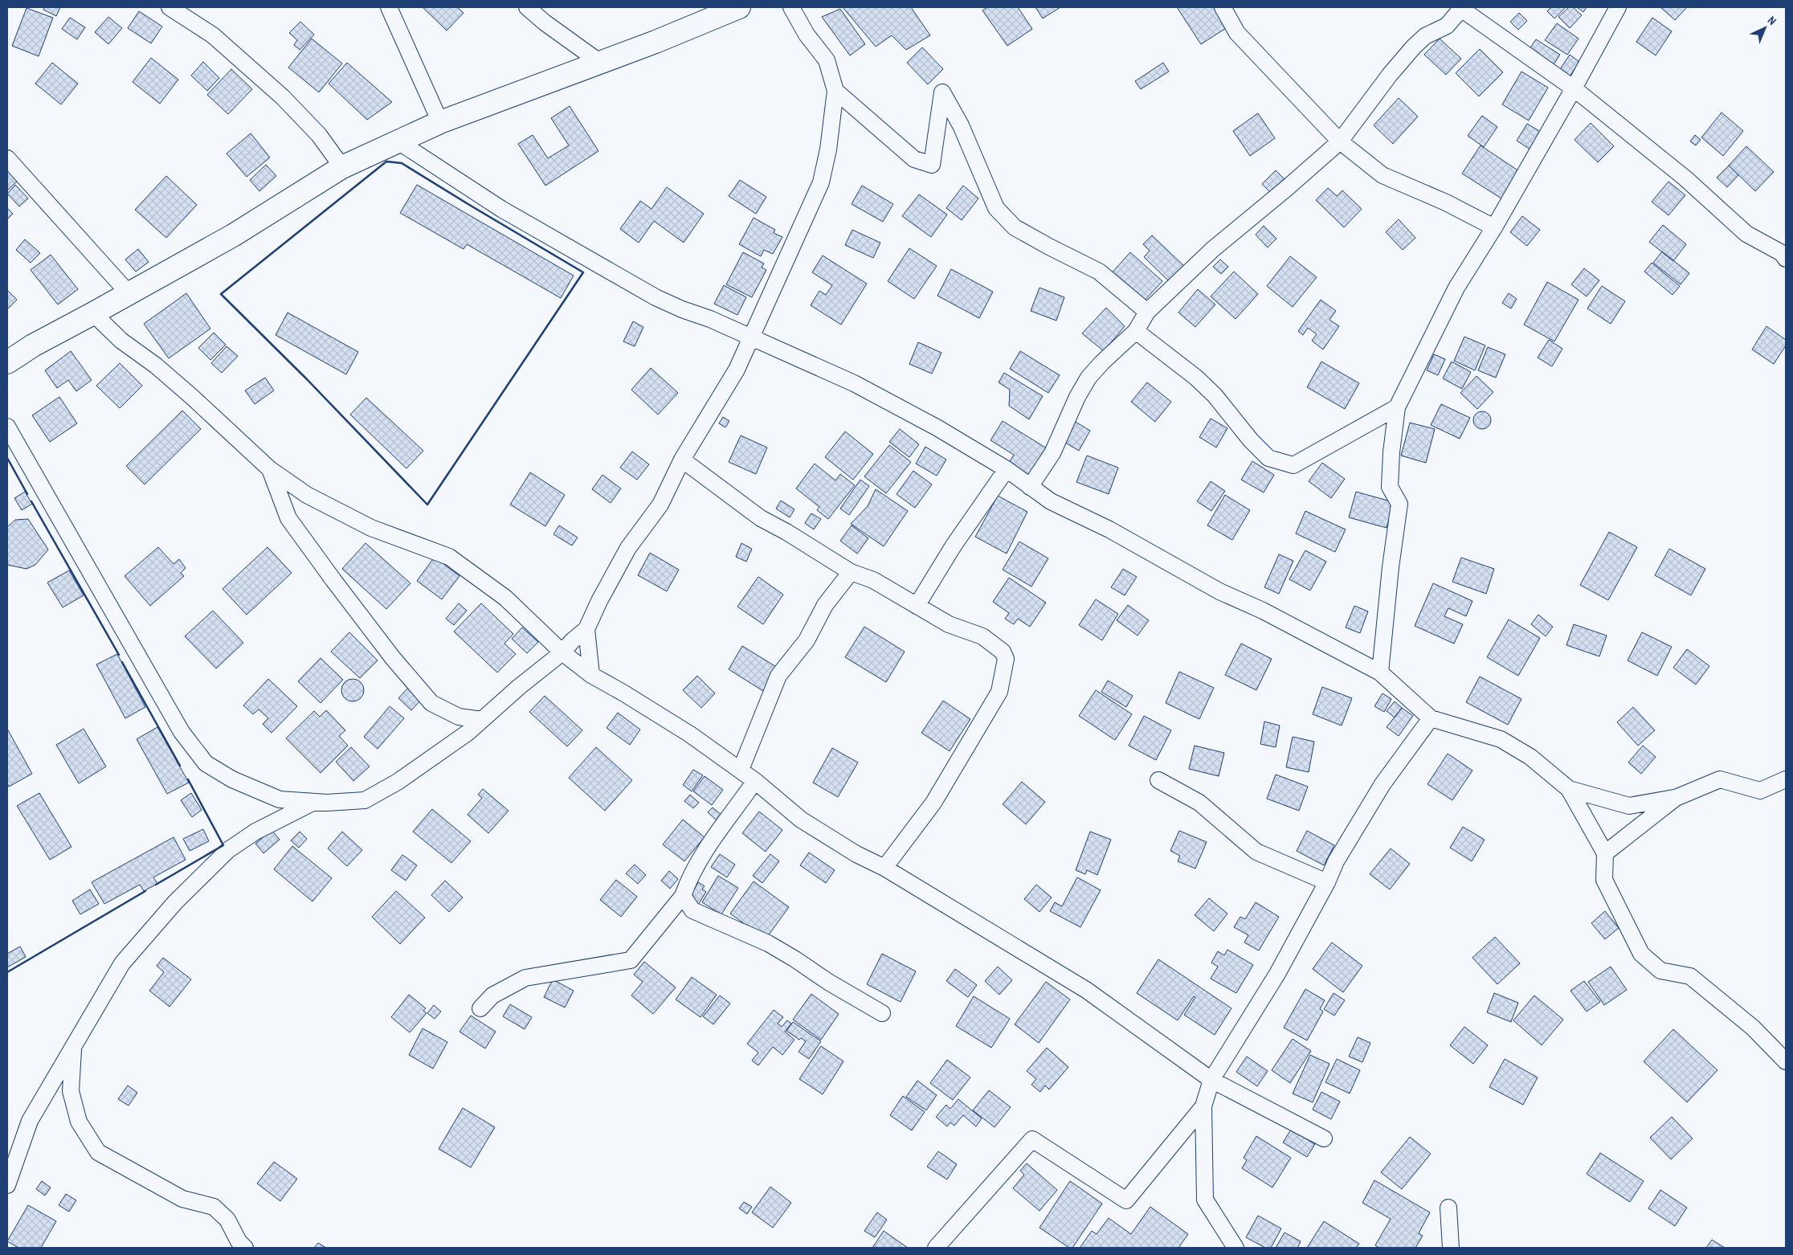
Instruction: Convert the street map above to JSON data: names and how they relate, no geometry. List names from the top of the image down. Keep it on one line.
{"north":"top right"}
